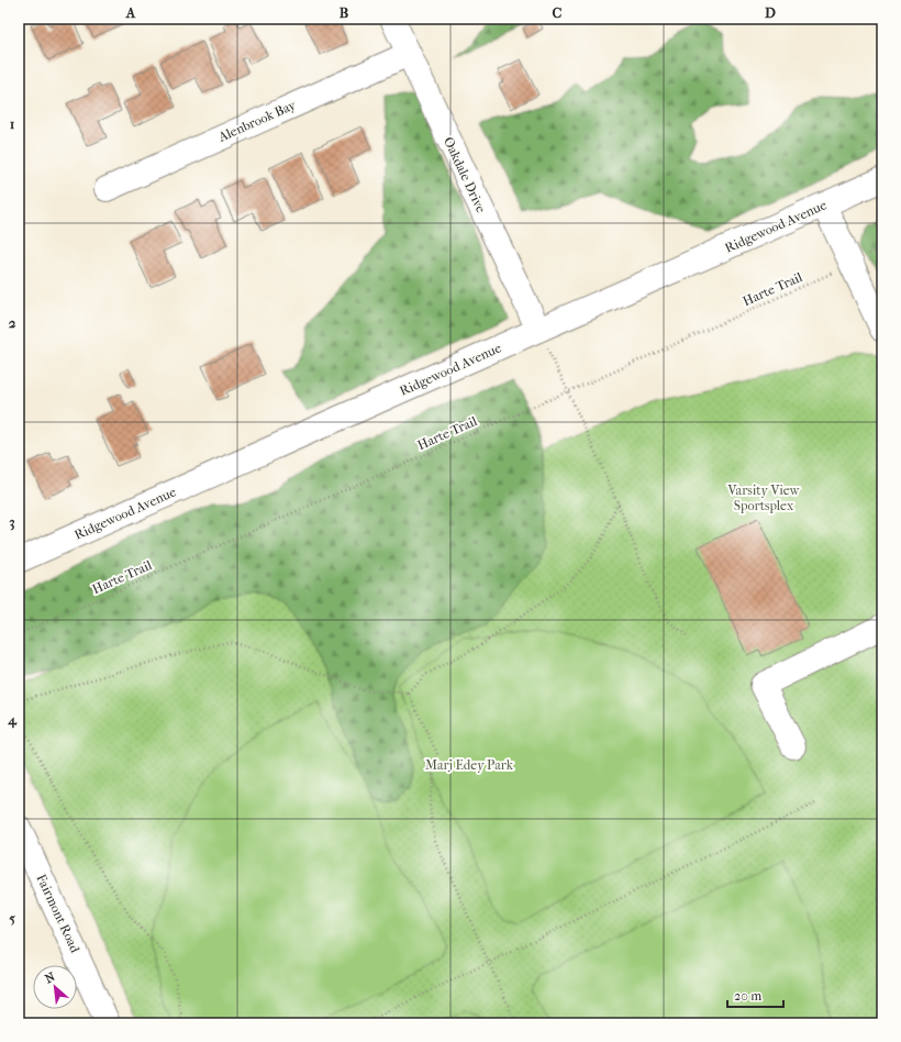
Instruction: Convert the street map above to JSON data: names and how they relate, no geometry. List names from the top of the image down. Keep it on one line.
{"streets":{"street":["Alenbrook Bay","Oakdale Drive","Ridgewood Avenue","Fairmont Road"],"path":["Harte Trail"]},"crossings":[["Alenbrook Bay","Oakdale Drive"],["Oakdale Drive","Ridgewood Avenue"]],"parks":["Varsity View Sportsplex","Marj Edey Park"],"scale_bar":"20 m","north":"top left","grid":{"columns":["A","B","C","D"],"rows":["1","2","3","4","5"]}}
